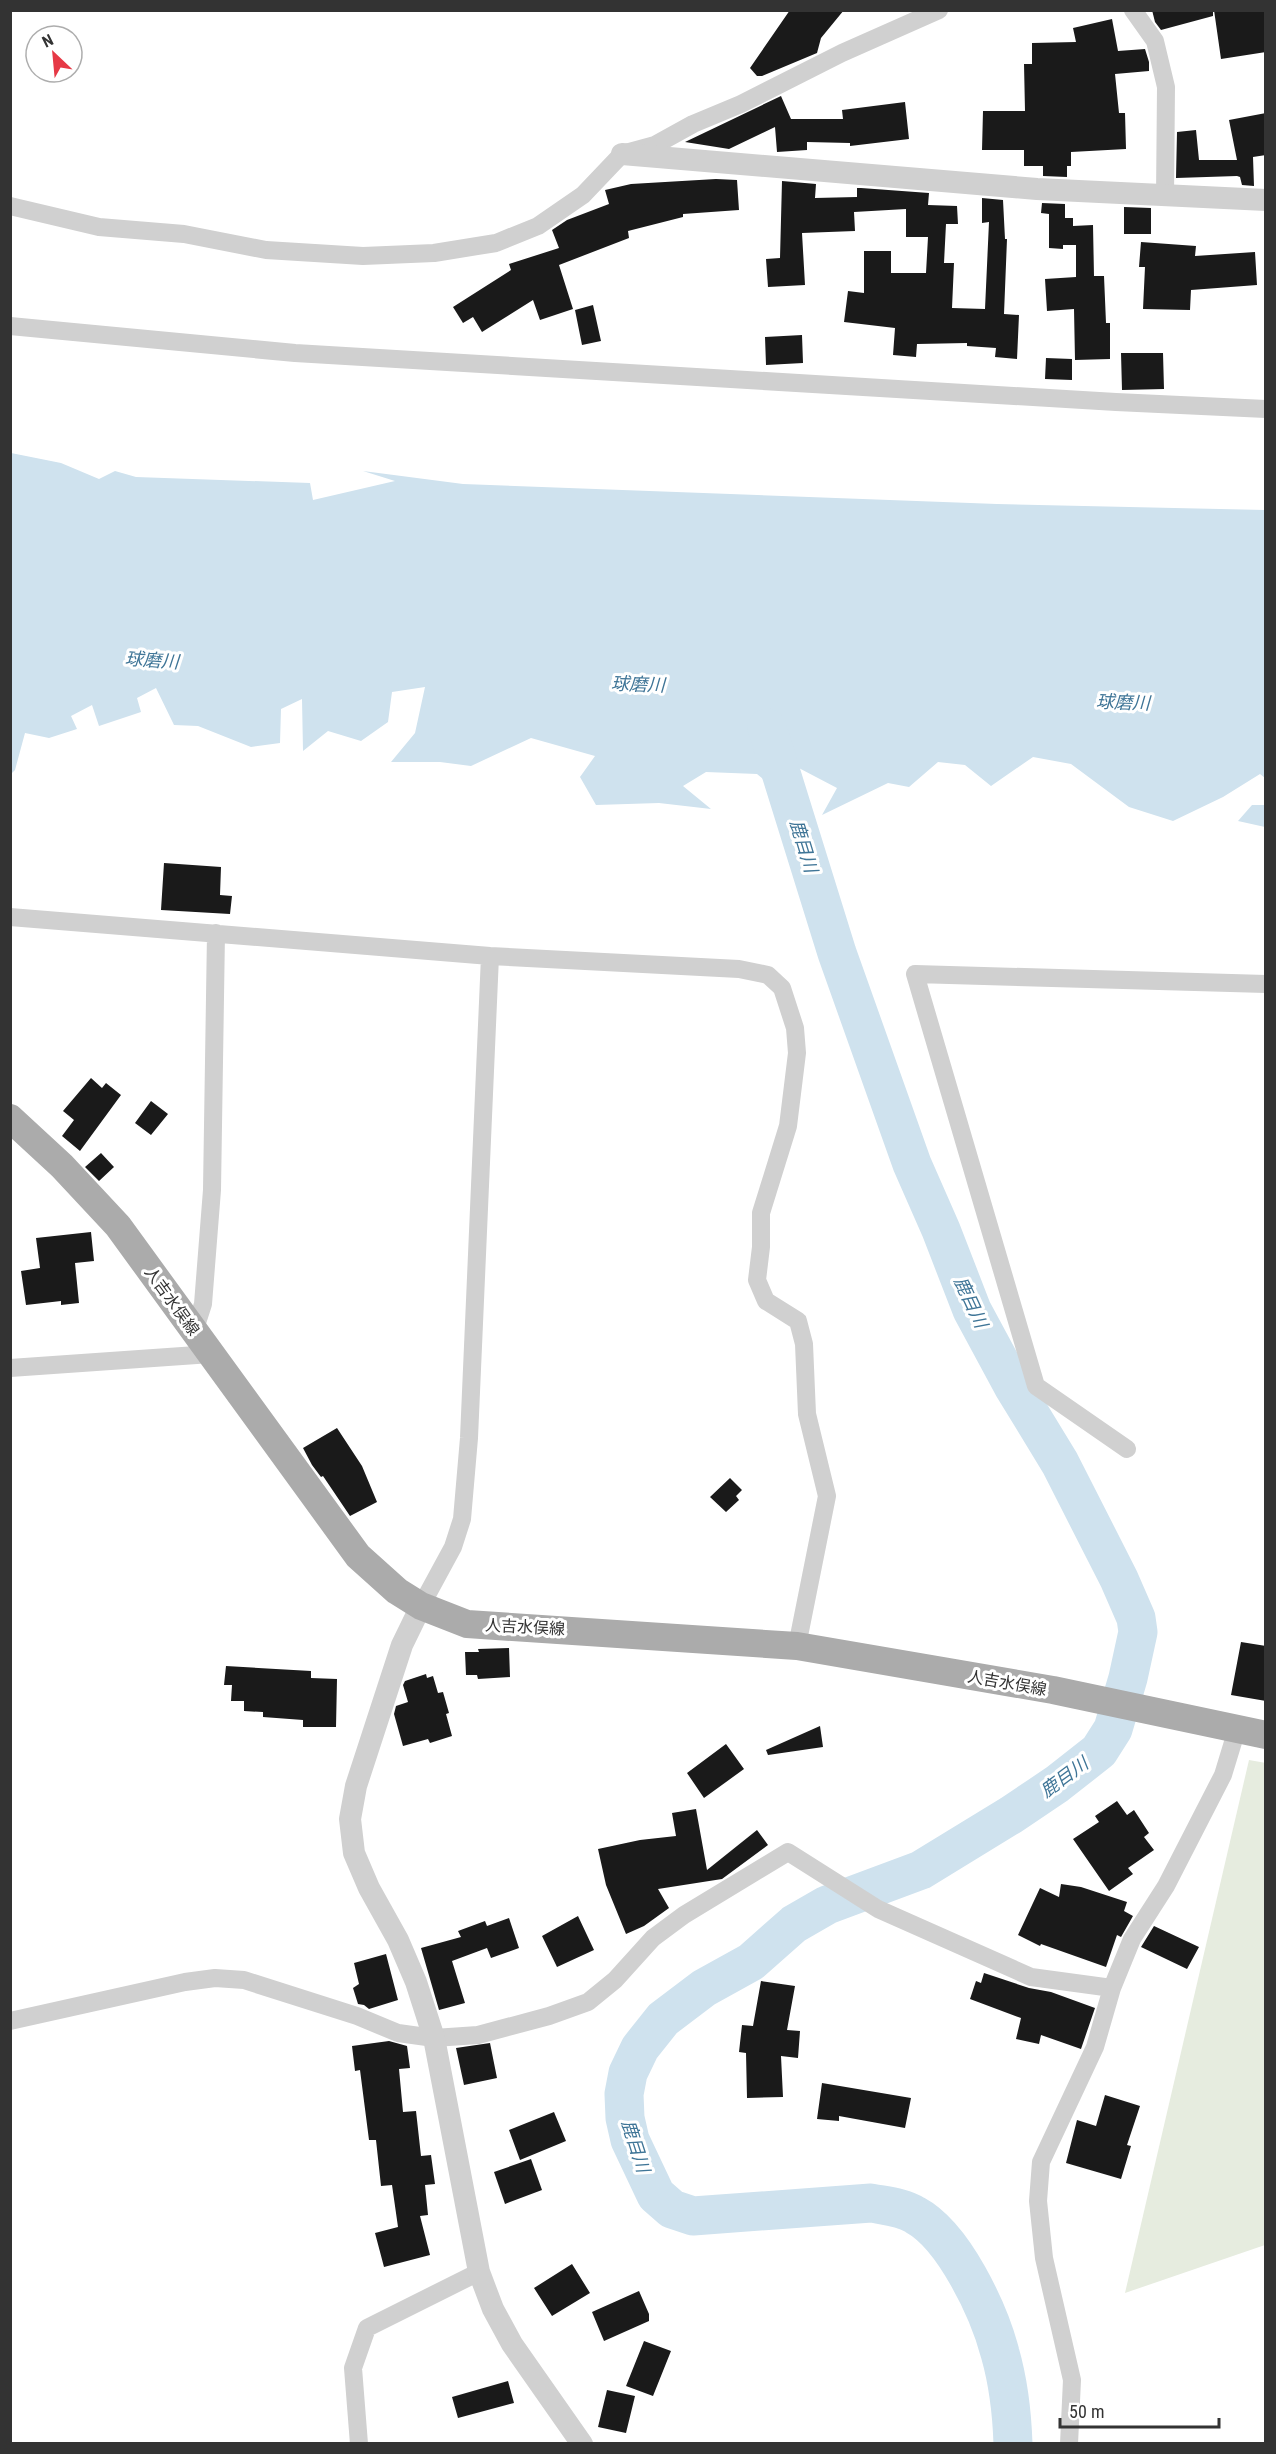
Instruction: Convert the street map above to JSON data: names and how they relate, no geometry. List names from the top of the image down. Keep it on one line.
{"streets":{"main road":["人吉水俣線"]},"water":["球磨川","鹿目川"],"scale_bar":"50 m","north":"top left"}
